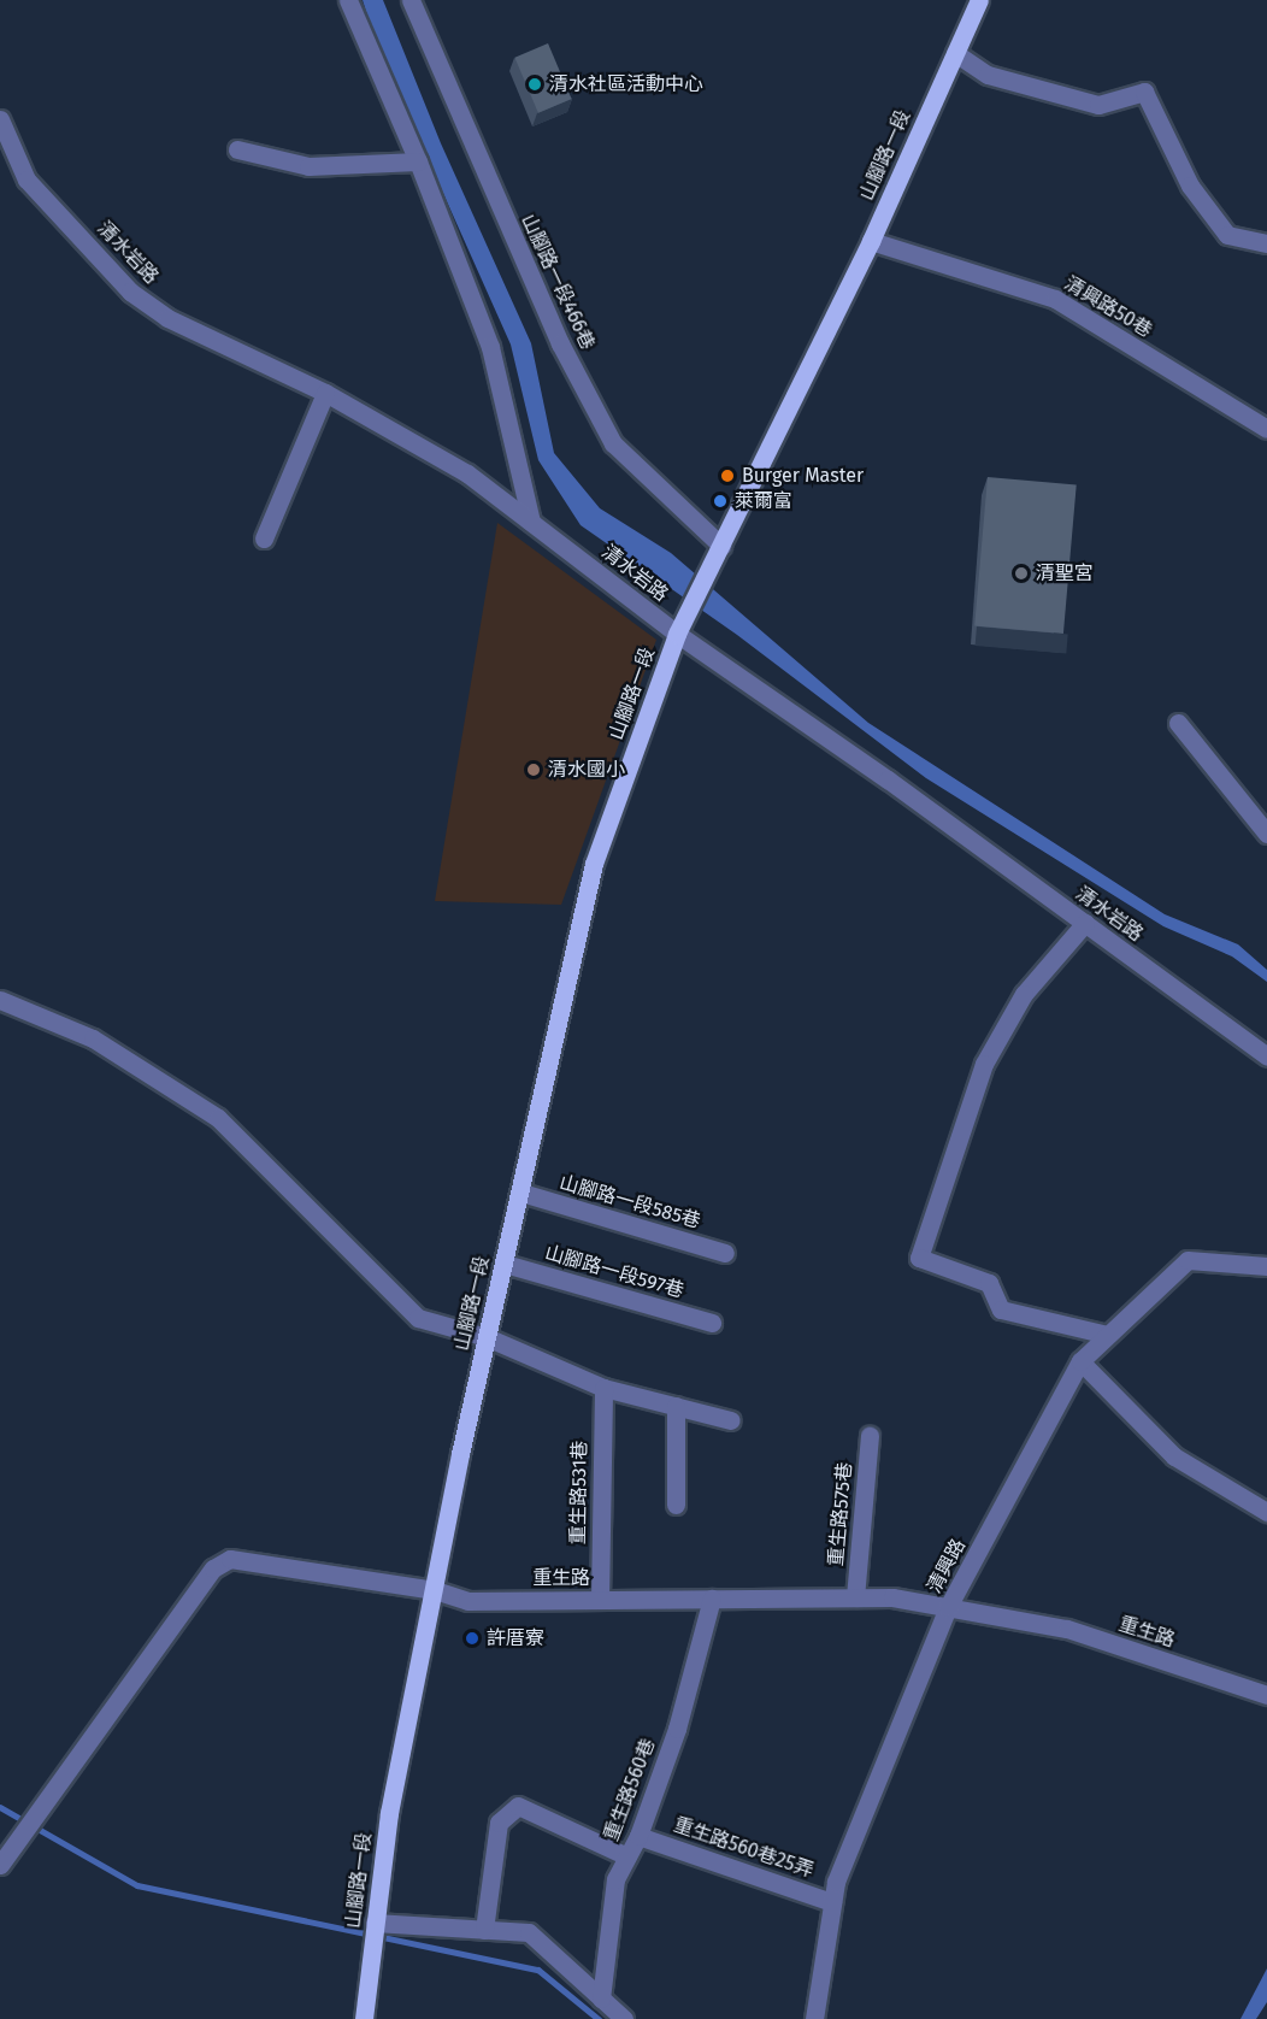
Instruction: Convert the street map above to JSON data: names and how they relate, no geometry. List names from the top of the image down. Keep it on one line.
{"streets":{"main road":["山腳路一段"],"street":["清水岩路","山腳路一段466巷","清興路50巷","山腳路一段585巷","山腳路一段597巷","重生路531巷","重生路575巷","清興路","重生路","重生路560巷","重生路560巷25弄"]},"crossings":[["山腳路一段","清水岩路"],["山腳路一段","山腳路一段466巷"],["山腳路一段","清興路50巷"],["山腳路一段","山腳路一段585巷"],["山腳路一段","山腳路一段597巷"],["山腳路一段","重生路"],["重生路531巷","重生路"],["重生路575巷","重生路"],["清興路","重生路"],["清興路","重生路560巷25弄"],["重生路","重生路560巷"],["重生路560巷","重生路560巷25弄"]],"places":["清水社區活動中心","Burger Master","萊爾富","清聖宮","清水國小","許厝寮"]}
